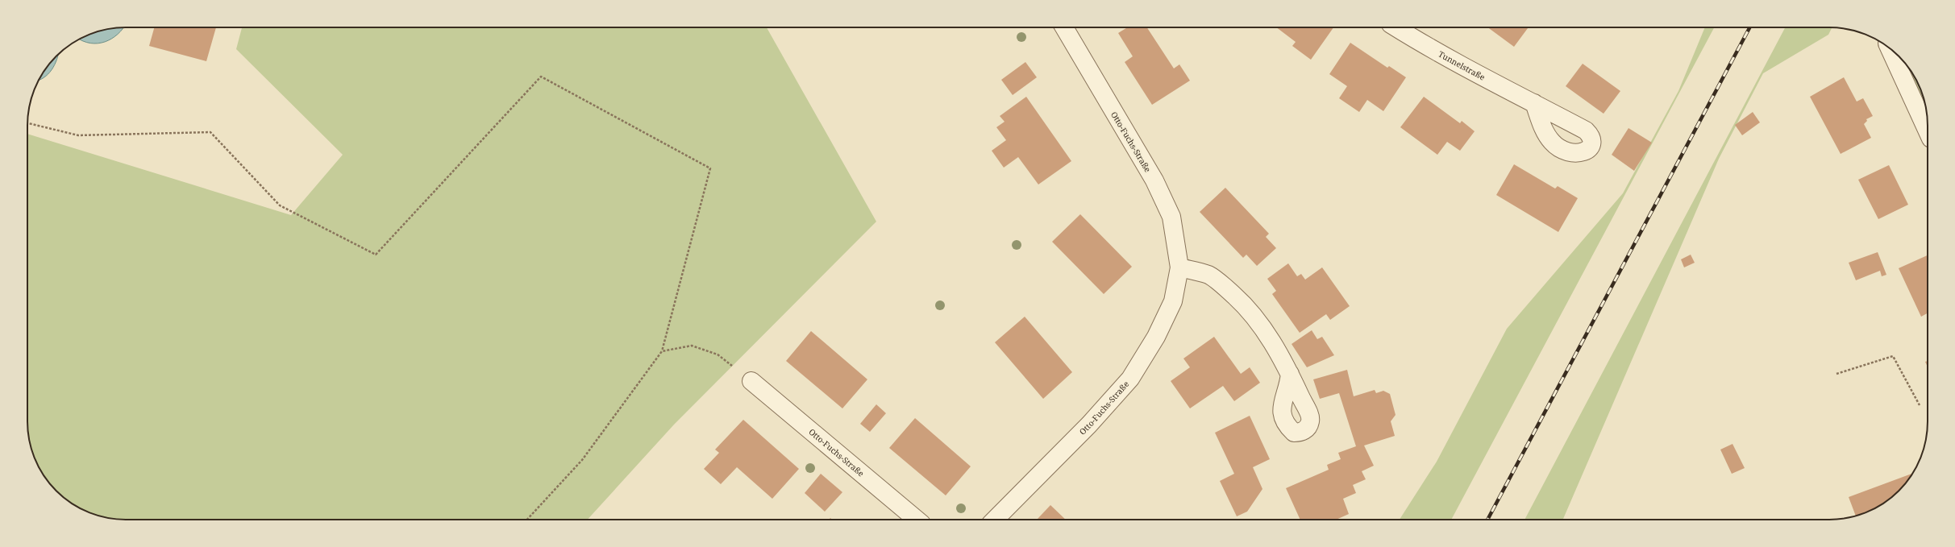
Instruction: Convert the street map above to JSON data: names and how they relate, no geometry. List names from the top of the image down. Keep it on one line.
{"streets":{"street":["Tunnelstraße","Otto-Fuchs-Straße"]}}
